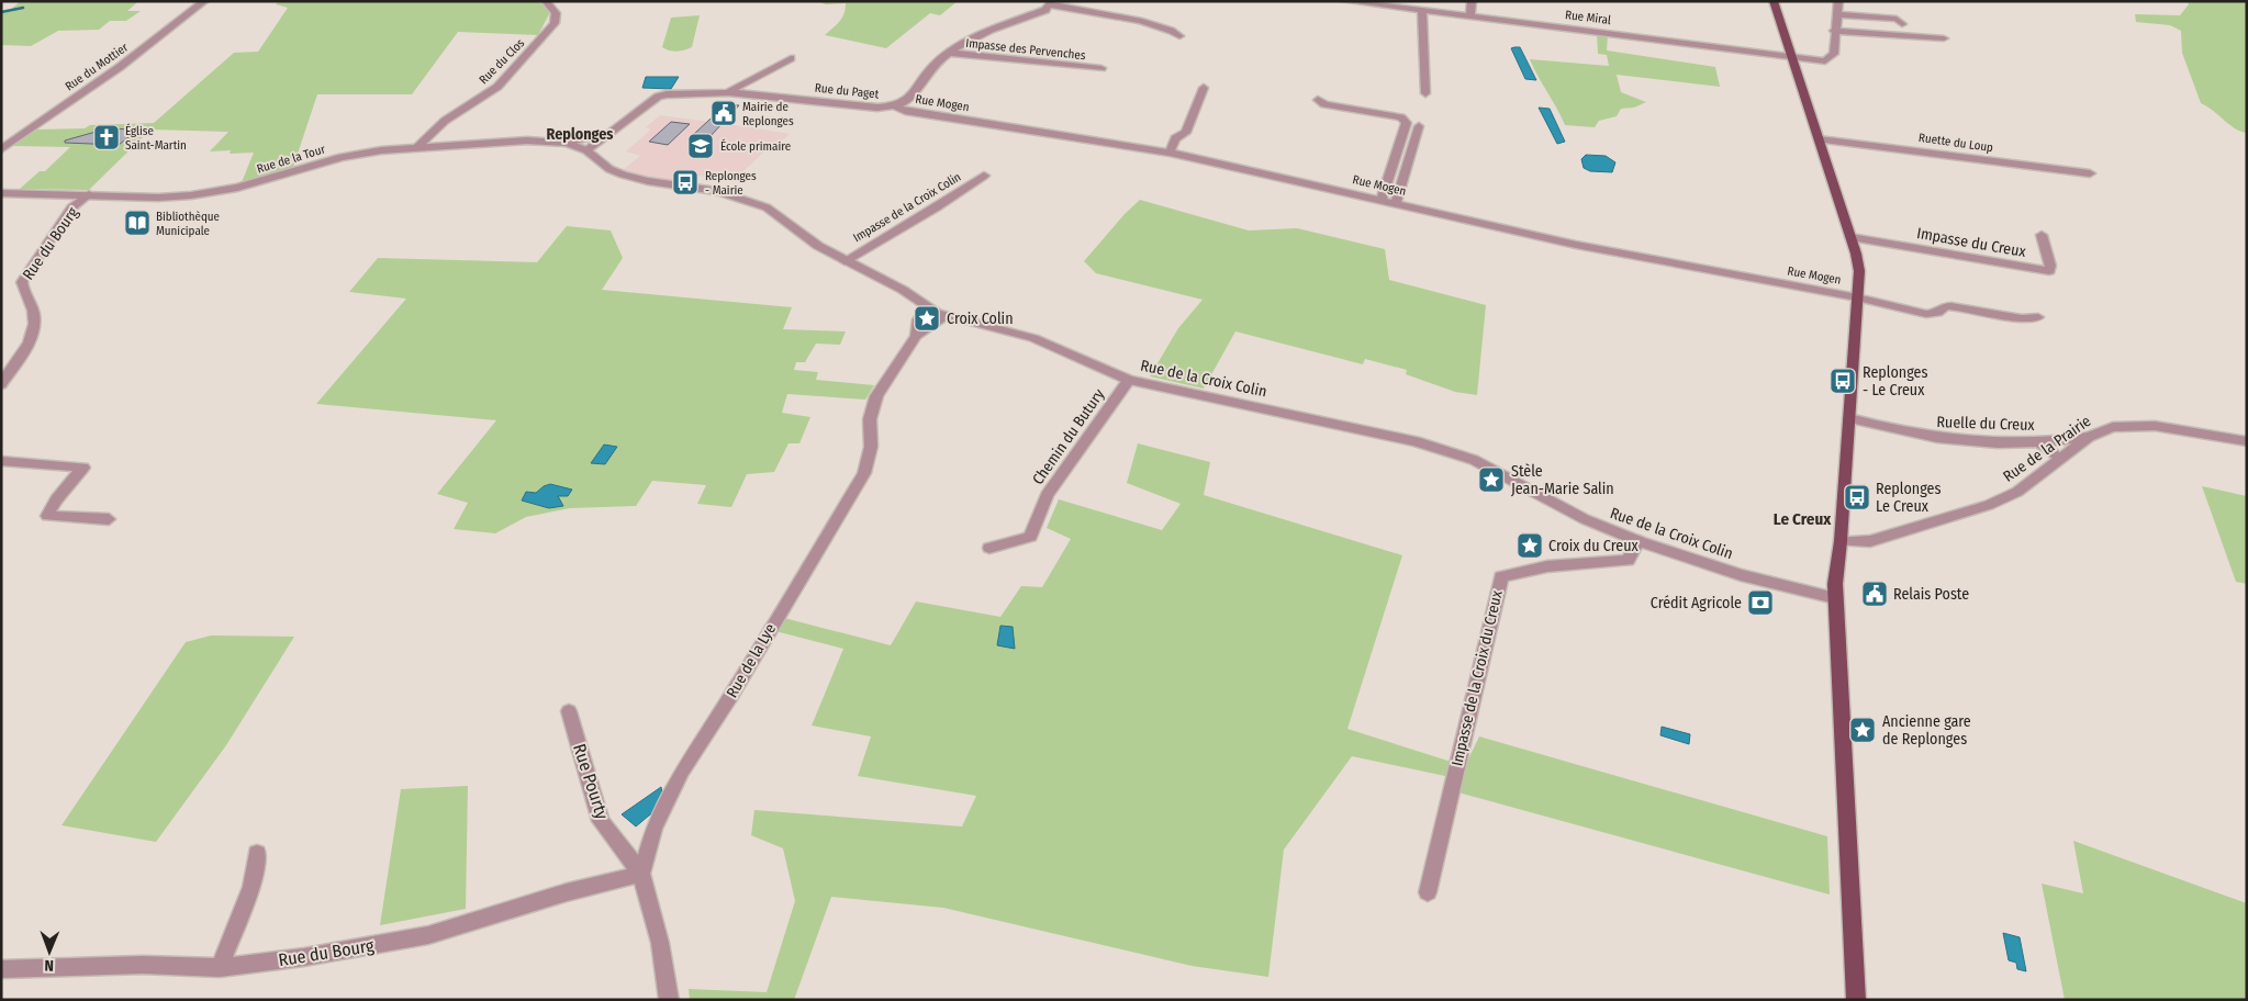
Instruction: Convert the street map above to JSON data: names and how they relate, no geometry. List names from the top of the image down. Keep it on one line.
{"streets":{"street":["Rue Miral","Impasse des Pervenches","Rue du Clos","Rue du Mottier","Rue du Paget","Rue Mogen","Ruette du Loup","Rue de la Tour","Impasse de la Croix Colin","Impasse du Creux","Rue du Bourg","Rue de la Croix Colin","Ruelle du Creux","Chemin du Butury","Rue de la Prairie","Rue de la Lye","Impasse de la Croix du Creux","Rue Pourty"]},"crossings":[["Impasse des Pervenches","Rue du Paget"],["Rue du Clos","Rue de la Tour"],["Rue du Paget","Rue Mogen"],["Rue du Paget","Rue de la Tour"],["Rue du Paget","Rue de la Croix Colin"],["Rue de la Tour","Rue du Bourg"],["Rue de la Tour","Rue de la Croix Colin"],["Impasse de la Croix Colin","Rue de la Croix Colin"],["Rue du Bourg","Rue de la Lye"],["Rue du Bourg","Rue Pourty"],["Rue de la Croix Colin","Chemin du Butury"],["Rue de la Croix Colin","Rue de la Lye"],["Rue de la Croix Colin","Impasse de la Croix du Creux"],["Ruelle du Creux","Rue de la Prairie"],["Rue de la Lye","Rue Pourty"]],"districts":["Replonges","Le Creux"],"places":{"public building":["Mairie de Replonges","Relais Poste"],"church":["Église Saint-Martin"],"school or university":["École primaire"],"bus stop":["Replonges - Mairie","Replonges - Le Creux","Replonges Le Creux"],"library":["Bibliothèque Municipale"],"place":["Croix Colin","Stèle Jean-Marie Salin","Croix du Creux","Ancienne gare de Replonges"],"bank":["Crédit Agricole"]},"north":"bottom"}
